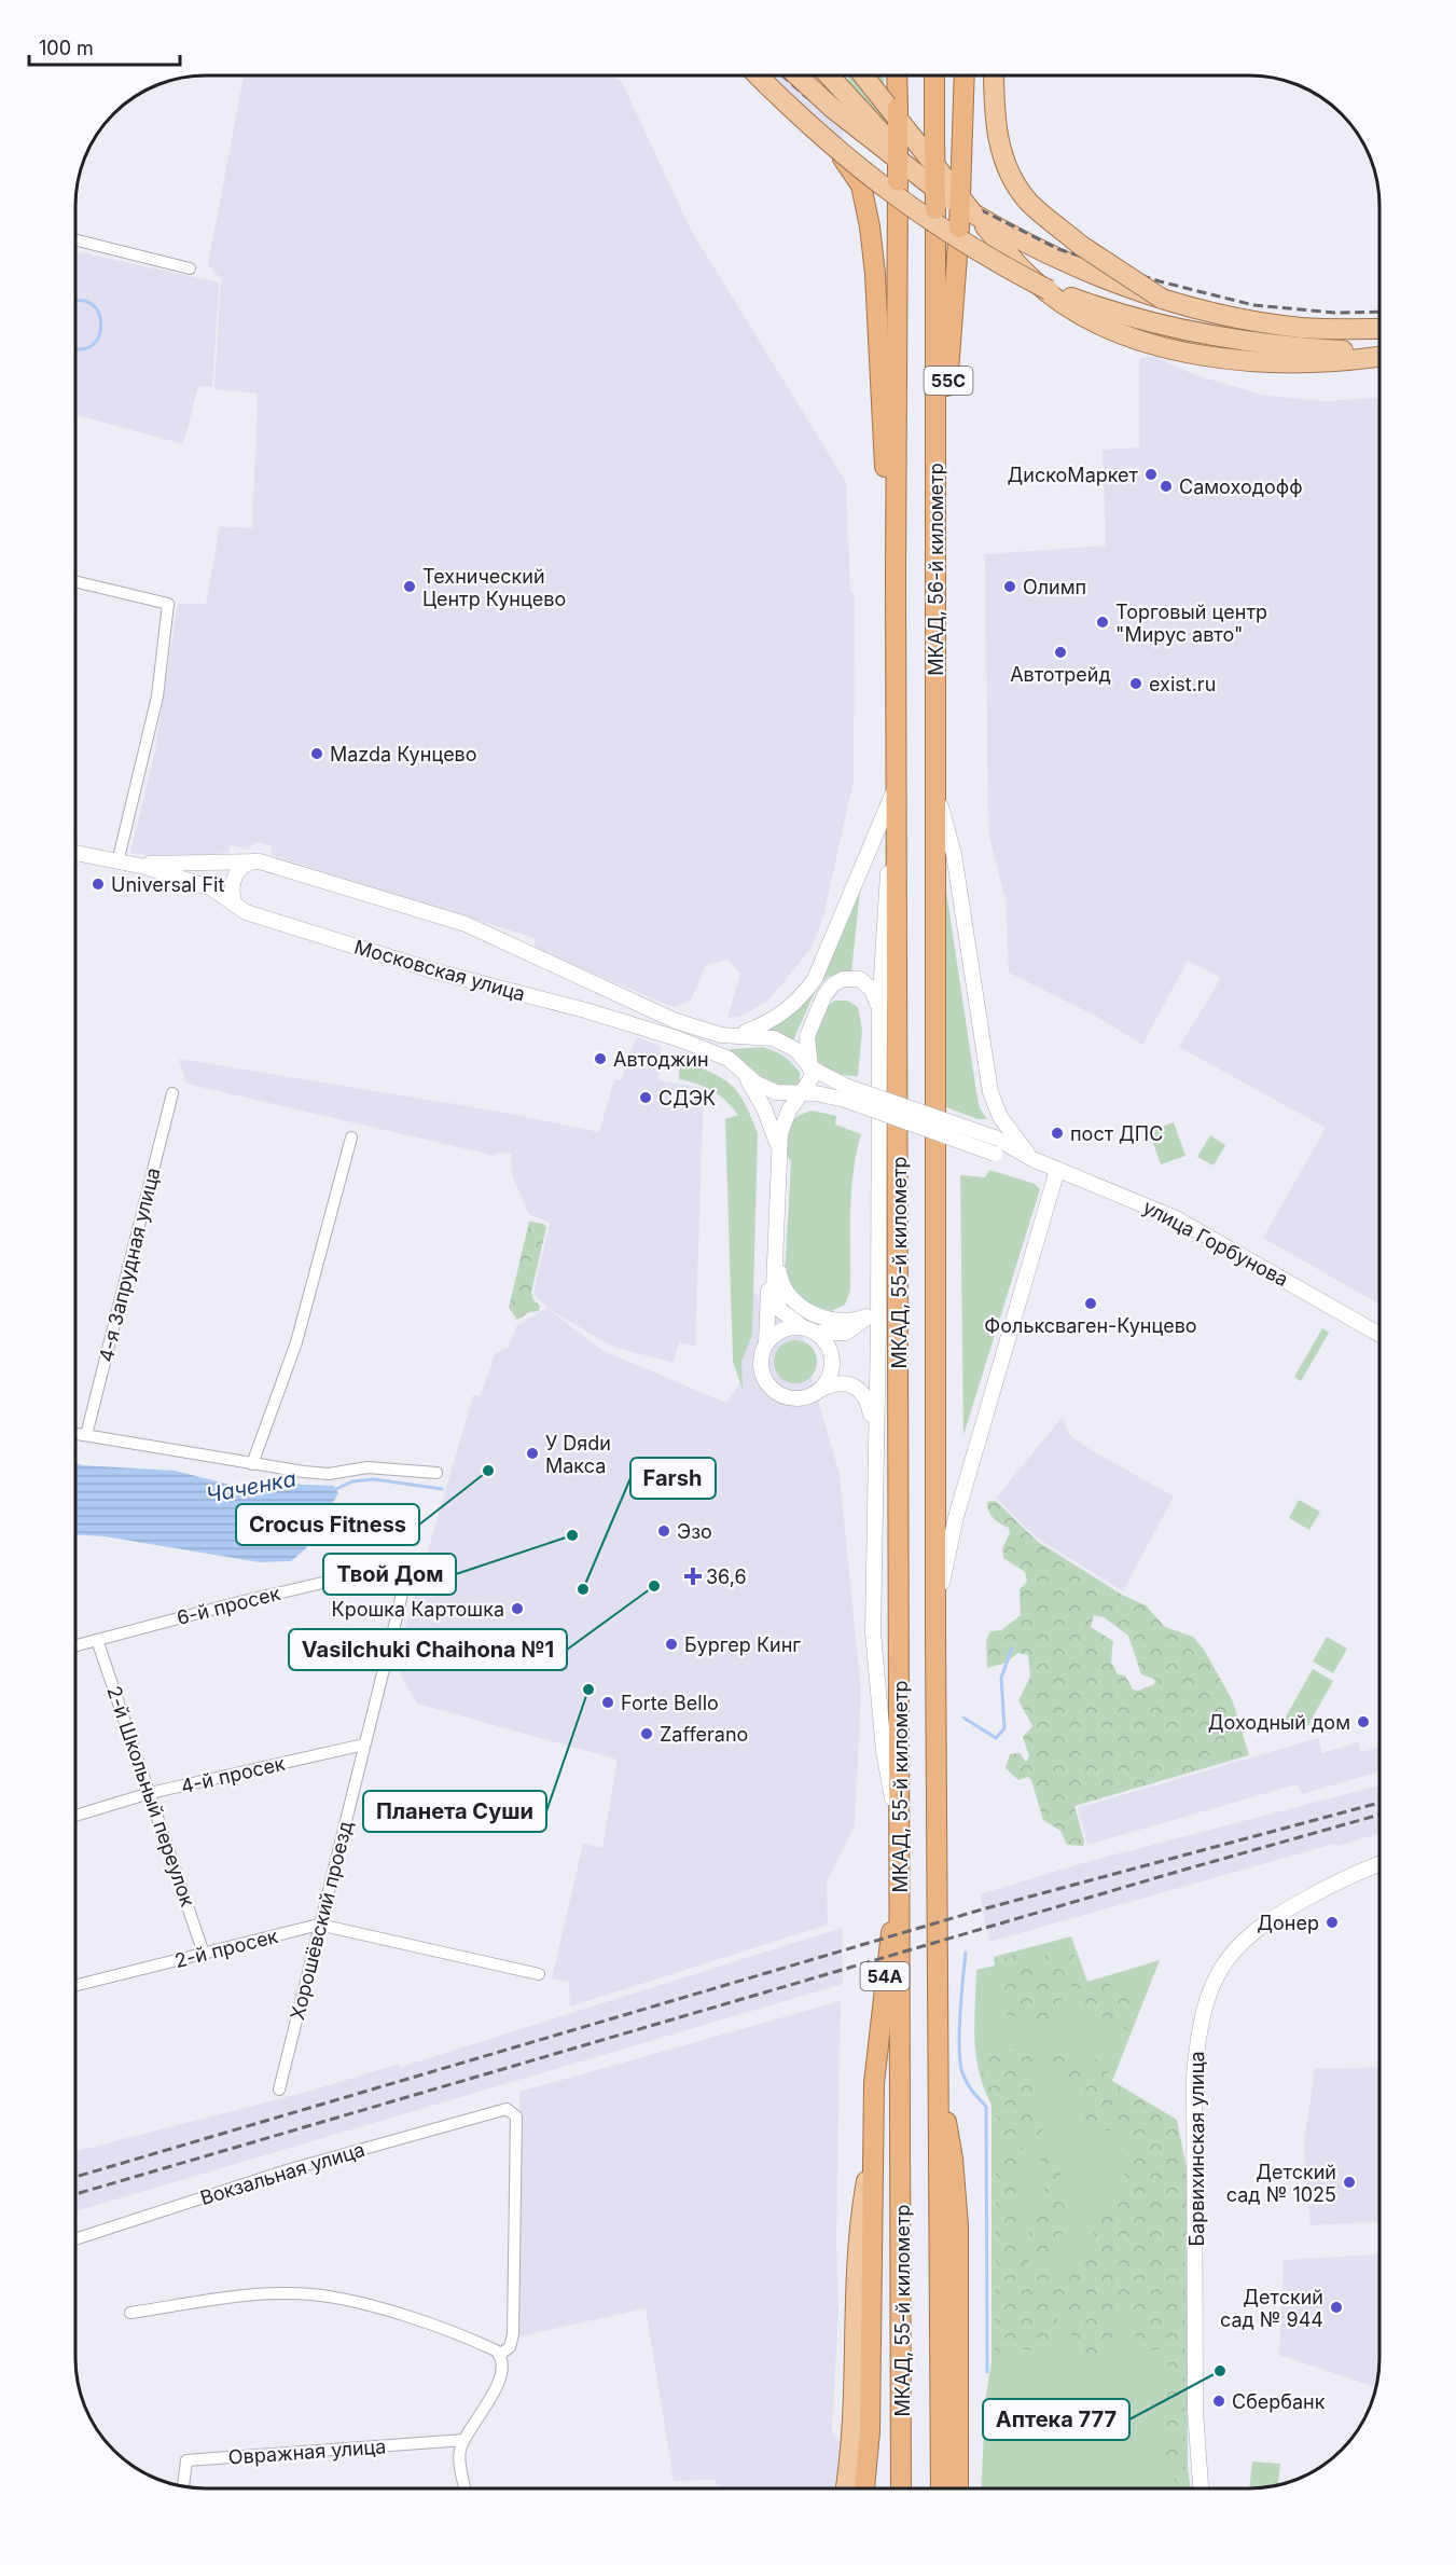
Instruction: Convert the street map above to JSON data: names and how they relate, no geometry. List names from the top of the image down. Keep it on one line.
{"streets":{"highway":["55C","МКАД, 56-й километр","МКАД, 55-й километр","54А"],"street":["Московская улица","улица Горбунова","4-я Запрудная улица","6-й просек","4-й просек","2-й Школьный переулок","Хорошёвский проезд","2-й просек","Барвихинская улица","Вокзальная улица","Овражная улица"]},"crossings":[["55C","МКАД, 56-й километр"],["МКАД, 56-й километр","МКАД, 55-й километр"],["Московская улица","улица Горбунова"],["МКАД, 55-й километр","54А"],["6-й просек","2-й Школьный переулок"],["6-й просек","Хорошёвский проезд"],["4-й просек","2-й Школьный переулок"],["4-й просек","Хорошёвский проезд"],["2-й Школьный переулок","2-й просек"],["Хорошёвский проезд","2-й просек"]],"water":["Чаченка"],"places":{"other":["ДискоМаркет","Самоходофф","Технический Центр Кунцево","Олимп","Торговый центр \"Мирус авто\"","Автотрейд","exist.ru","Mazda Кунцево","Universal Fit","Автоджин","СДЭК","пост ДПС","Фольксваген-Кунцево","У Dяdи Макса","Crocus Fitness","Эзо","Твой Дом","Vasilchuki Chaihona №1","Farsh","Крошка Картошка","Бургер Кинг","Планета Суши","Forte Bello","Доходный дом","Zafferano","Донер","Детский сад № 1025","Детский сад № 944","Аптека 777","Сбербанк"],"health":["36,6"]},"scale_bar":"100 m"}
